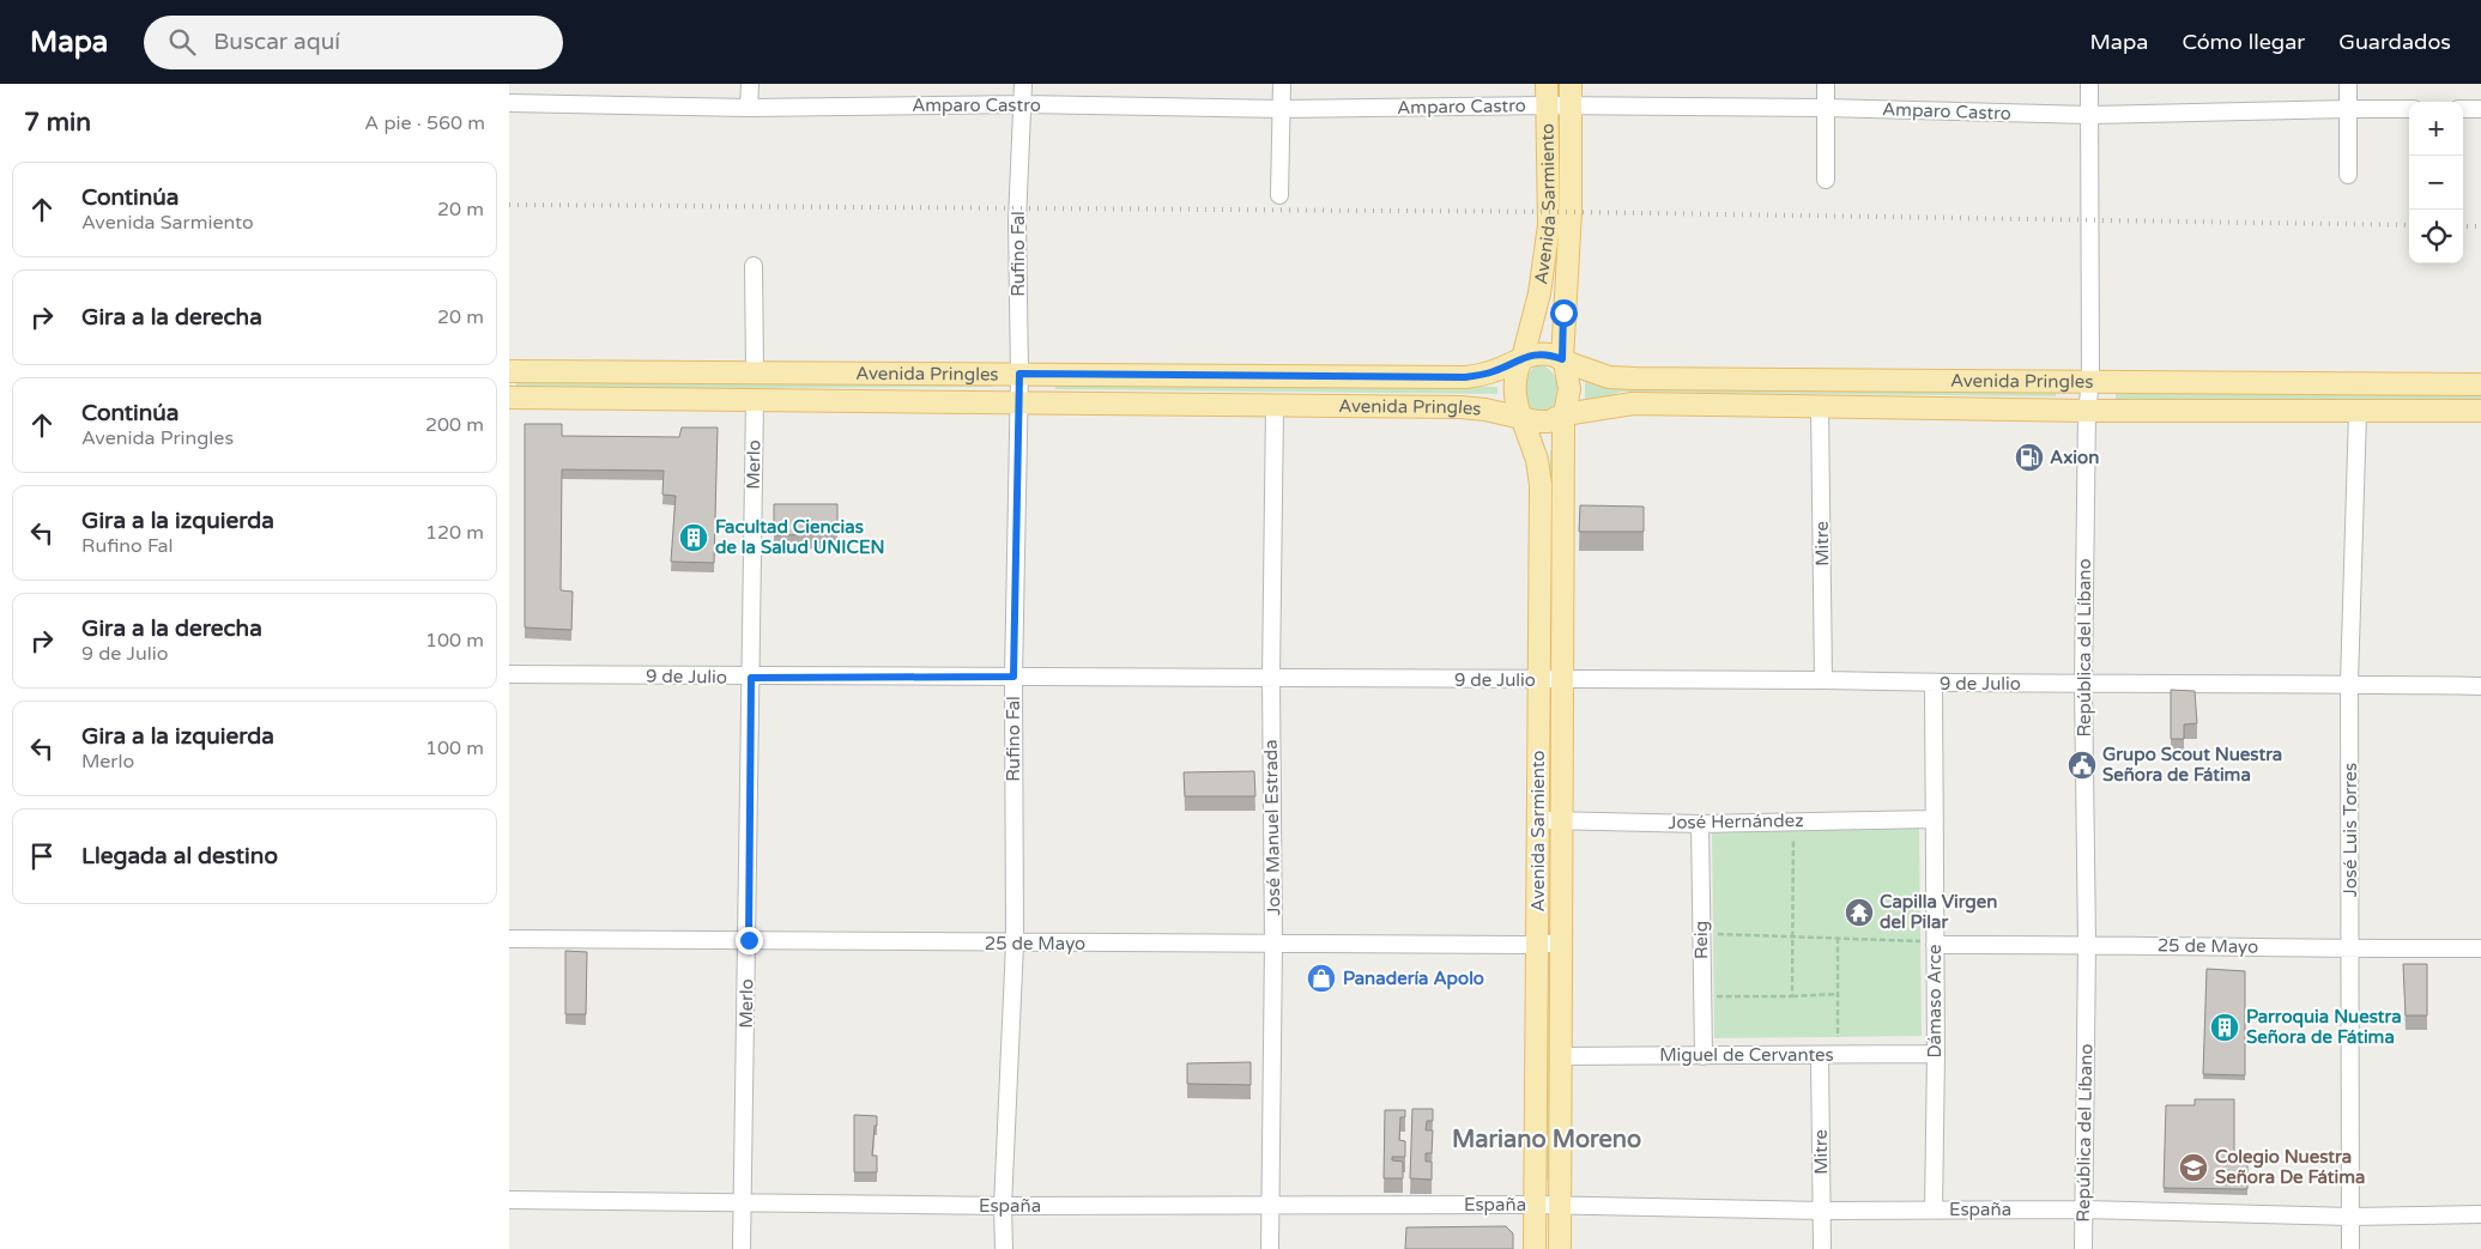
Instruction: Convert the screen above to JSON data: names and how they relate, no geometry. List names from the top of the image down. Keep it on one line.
{"streets":{"main road":["Avenida Sarmiento","Avenida Pringles"],"street":["Amparo Castro","Rufino Fal","Merlo","Mitre","República del Líbano","9 de Julio","José Hernández","José Manuel Estrada","José Luis Torres","Reig","25 de Mayo","Dámaso Arce","Miguel de Cervantes","España"]},"crossings":[["Amparo Castro","Avenida Sarmiento"],["Amparo Castro","Rufino Fal"],["Amparo Castro","República del Líbano"],["Avenida Sarmiento","Avenida Pringles"],["Avenida Sarmiento","9 de Julio"],["Avenida Sarmiento","José Hernández"],["Avenida Sarmiento","25 de Mayo"],["Avenida Sarmiento","Miguel de Cervantes"],["Avenida Sarmiento","España"],["Rufino Fal","Avenida Pringles"],["Rufino Fal","9 de Julio"],["Rufino Fal","25 de Mayo"],["Rufino Fal","España"],["Avenida Pringles","Merlo"],["Avenida Pringles","Mitre"],["Avenida Pringles","República del Líbano"],["Avenida Pringles","José Manuel Estrada"],["Avenida Pringles","José Luis Torres"],["Merlo","9 de Julio"],["Merlo","25 de Mayo"],["Merlo","España"],["Mitre","9 de Julio"],["Mitre","Miguel de Cervantes"],["Mitre","España"],["República del Líbano","9 de Julio"],["República del Líbano","25 de Mayo"],["República del Líbano","España"],["9 de Julio","José Manuel Estrada"],["9 de Julio","José Luis Torres"],["9 de Julio","Dámaso Arce"],["José Hernández","Reig"],["José Hernández","Dámaso Arce"],["José Manuel Estrada","25 de Mayo"],["José Manuel Estrada","España"],["José Luis Torres","25 de Mayo"],["José Luis Torres","España"],["Reig","Miguel de Cervantes"],["25 de Mayo","Dámaso Arce"],["Dámaso Arce","Miguel de Cervantes"],["Dámaso Arce","España"]],"districts":["Mariano Moreno"],"places":{"fuel station":["Axion"],"building":["Facultad Ciencias de la Salud UNICEN","Parroquia Nuestra Señora de Fátima"],"public building":["Grupo Scout Nuestra Señora de Fátima"],"temple":["Capilla Virgen del Pilar"],"shop":["Panadería Apolo"],"school or university":["Colegio Nuestra Señora De Fátima"]},"page":{"header":"Mapa","search":"Buscar aquí","nav":["Mapa","Cómo llegar","Guardados"],"heading":["7 min","A pie · 560 m"],"map_buttons":["+","−"],"list":[["Continúa","Avenida Sarmiento","20 m"],["Gira a la derecha","20 m"],["Continúa","Avenida Pringles","200 m"],["Gira a la izquierda","Rufino Fal","120 m"],["Gira a la derecha","9 de Julio","100 m"],["Gira a la izquierda","Merlo","100 m"],"Llegada al destino"]}}
